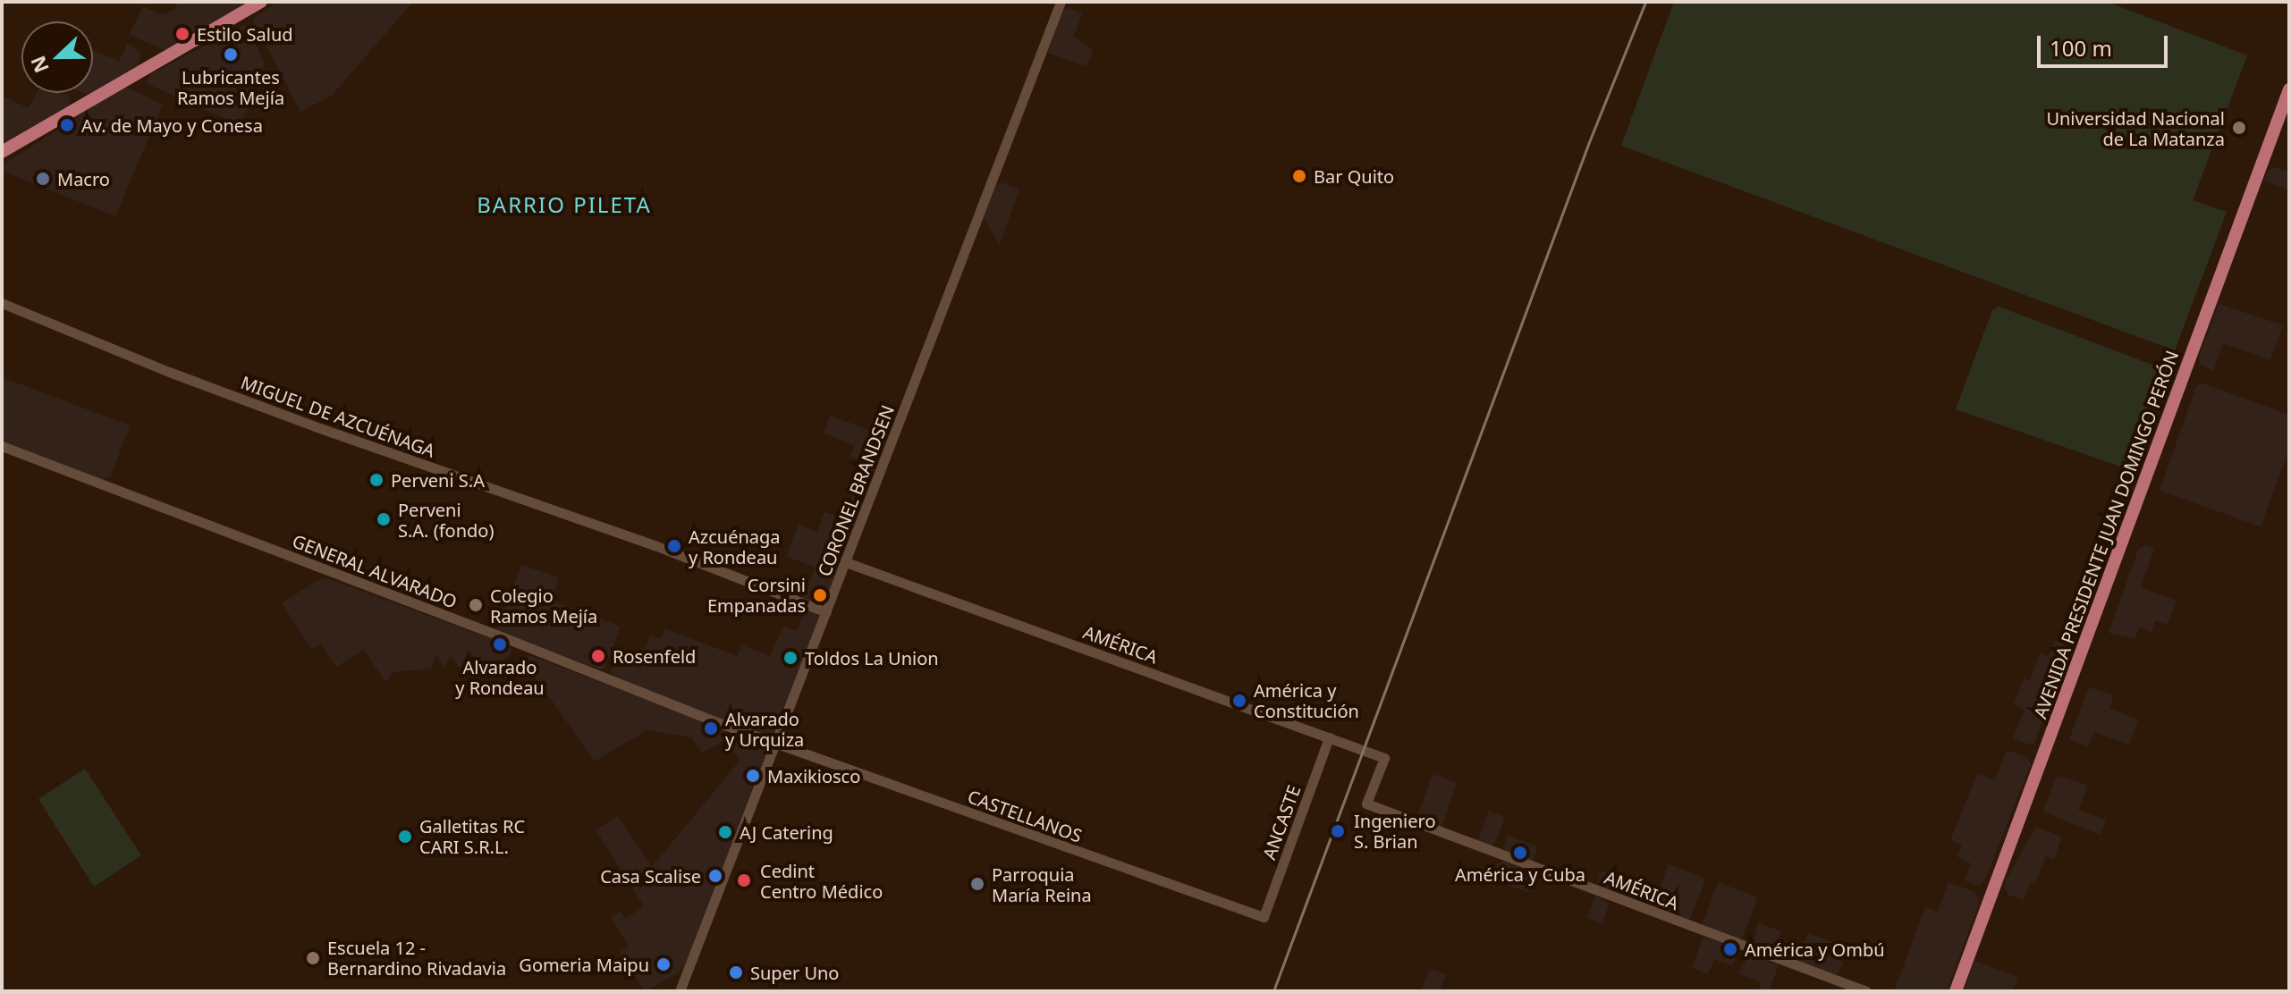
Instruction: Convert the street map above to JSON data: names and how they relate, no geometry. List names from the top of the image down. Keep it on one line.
{"streets":{"main road":["AVENIDA PRESIDENTE JUAN DOMINGO PERÓN"],"street":["MIGUEL DE AZCUÉNAGA","CORONEL BRANDSEN","GENERAL ALVARADO","AMÉRICA","CASTELLANOS","ANCASTE"]},"crossings":[["MIGUEL DE AZCUÉNAGA","CORONEL BRANDSEN"],["CORONEL BRANDSEN","GENERAL ALVARADO"],["CORONEL BRANDSEN","AMÉRICA"],["CORONEL BRANDSEN","CASTELLANOS"],["GENERAL ALVARADO","CASTELLANOS"],["AMÉRICA","ANCASTE"],["CASTELLANOS","ANCASTE"]],"districts":["BARRIO PILETA"],"places":["Estilo Salud","Lubricantes Ramos Mejía","Av. de Mayo y Conesa","Universidad Nacional de La Matanza","Bar Quito","Macro","Perveni S.A","Perveni S.A. (fondo)","Azcuénaga y Rondeau","Corsini Empanadas","Colegio Ramos Mejía","Alvarado y Rondeau","Rosenfeld","Toldos La Union","América y Constitución","Alvarado y Urquiza","Maxikiosco","Ingeniero S. Brian","AJ Catering","Galletitas RC CARI S.R.L.","América y Cuba","Casa Scalise","Cedint Centro Médico","Parroquia María Reina","América y Ombú","Escuela 12 - Bernardino Rivadavia","Gomeria Maipu","Super Uno"],"scale_bar":"100 m","north":"left"}
